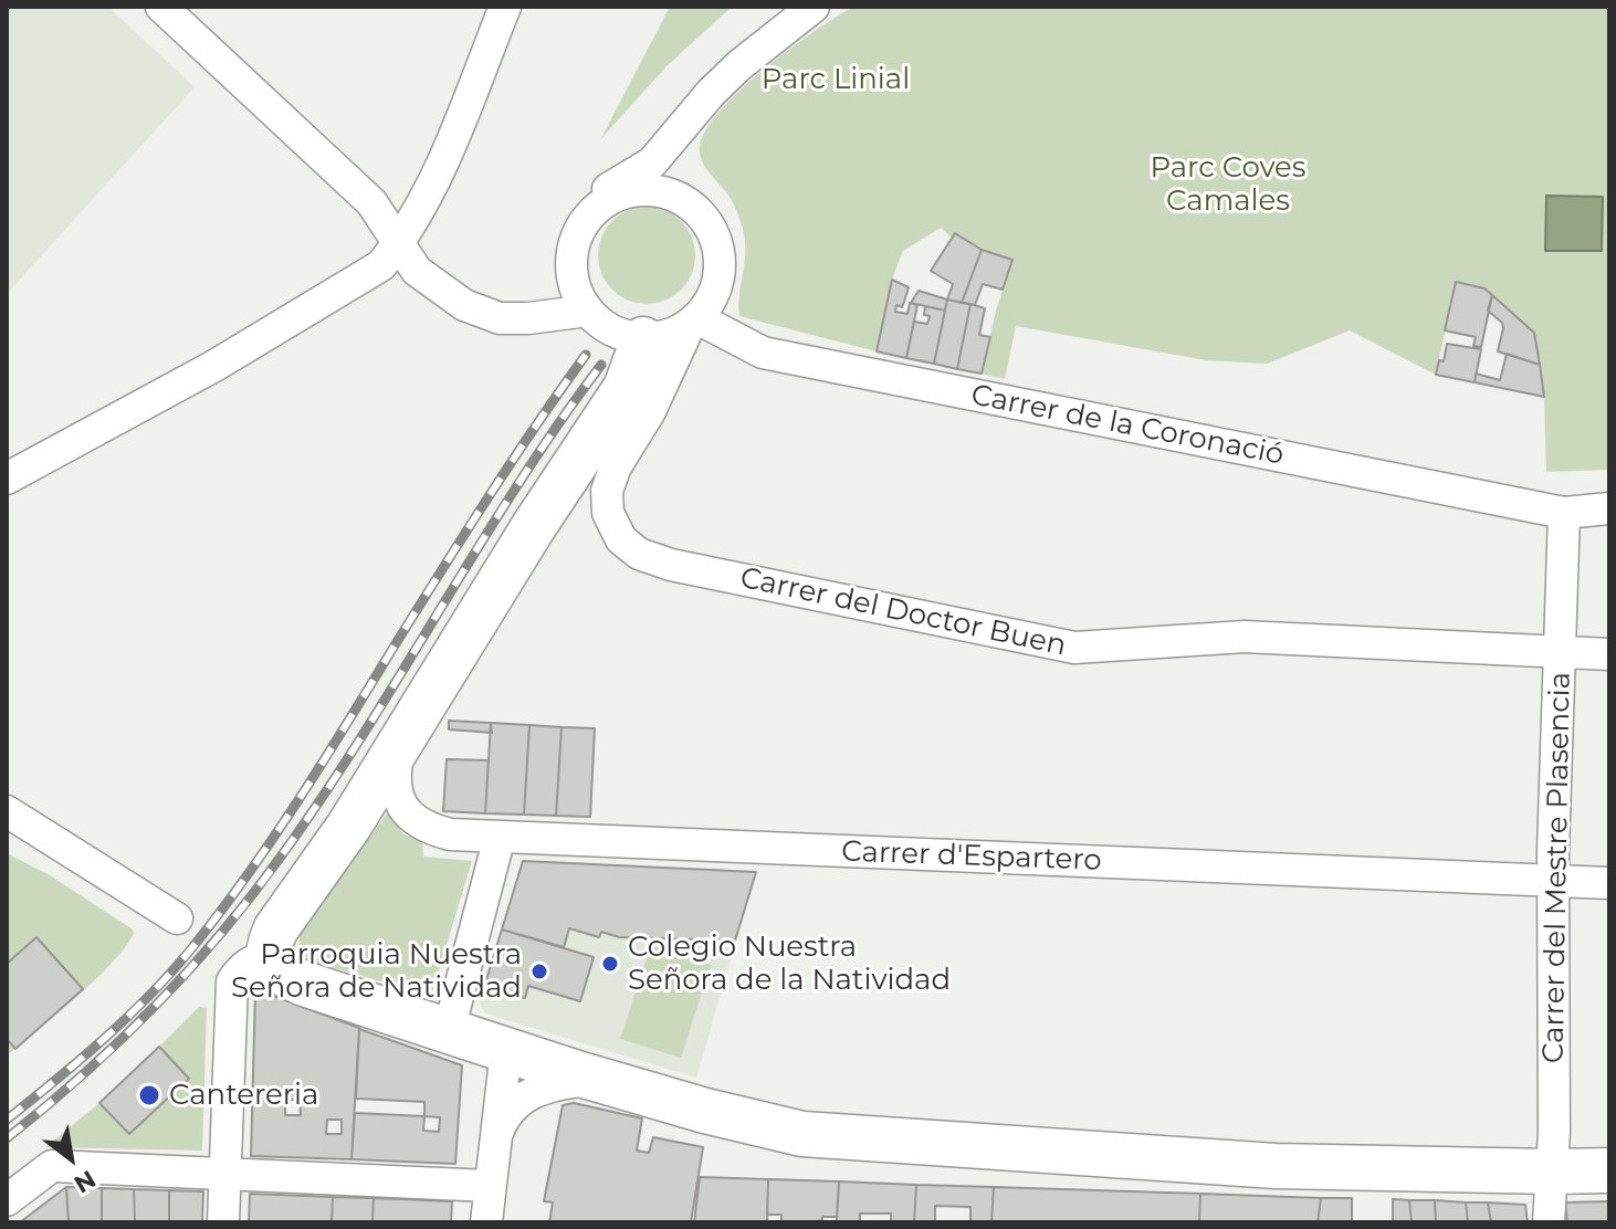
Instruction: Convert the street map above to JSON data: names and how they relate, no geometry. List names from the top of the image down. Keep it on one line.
{"streets":{"street":["Carrer de la Coronació","Carrer del Doctor Buen","Carrer d'Espartero","Carrer del Mestre Plasencia"]},"crossings":[["Carrer de la Coronació","Carrer del Doctor Buen"],["Carrer de la Coronació","Carrer del Mestre Plasencia"],["Carrer del Doctor Buen","Carrer del Mestre Plasencia"],["Carrer d'Espartero","Carrer del Mestre Plasencia"]],"parks":["Parc Linial","Parc Coves Camales"],"places":["Colegio Nuestra Señora de la Natividad","Parroquia Nuestra Señora de Natividad","Cantereria"],"north":"bottom right"}
